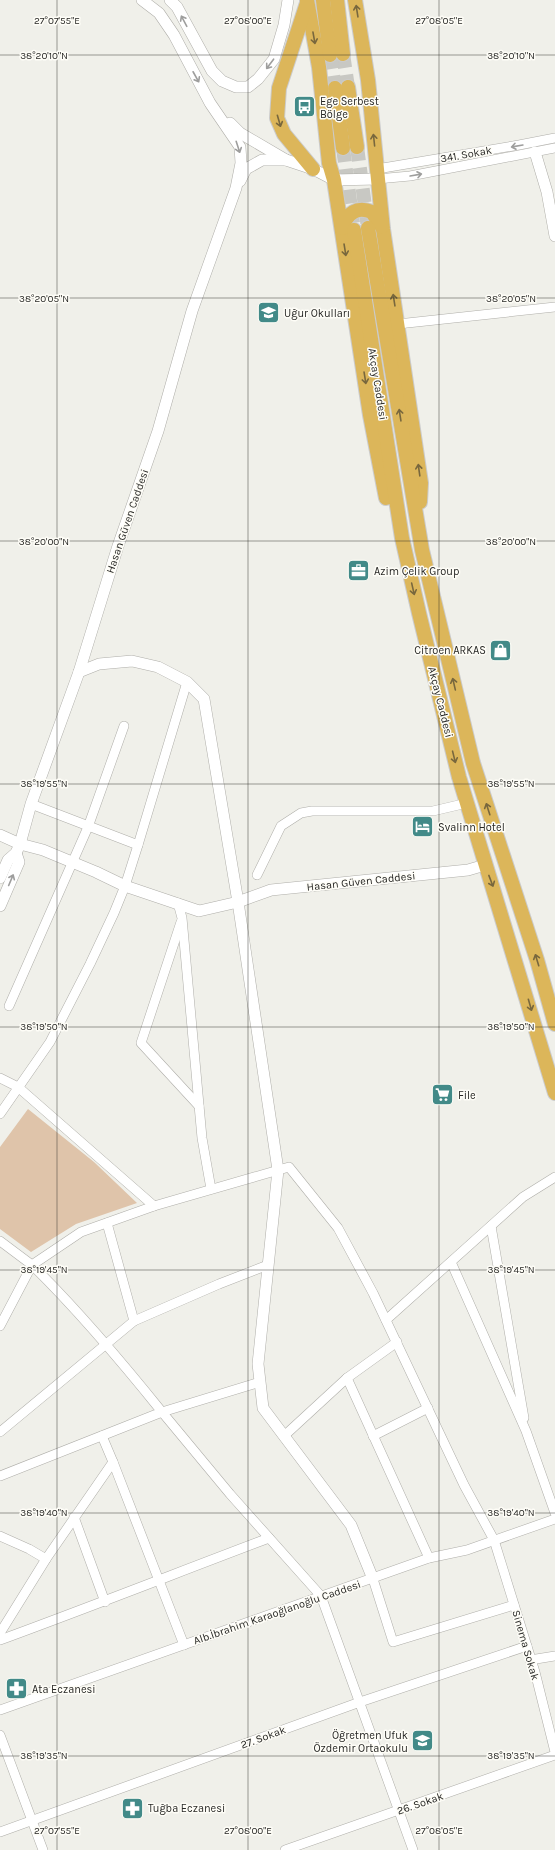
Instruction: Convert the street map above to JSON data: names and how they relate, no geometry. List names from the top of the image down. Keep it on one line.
{"streets":{"highway":["Akçay Caddesi"],"street":["341. Sokak","Hasan Güven Caddesi","Alb.İbrahim Karaoğlanoğlu Caddesi","Sinema Sokak","27. Sokak","26. Sokak"]},"crossings":[["Akçay Caddesi","Hasan Güven Caddesi"],["Alb.İbrahim Karaoğlanoğlu Caddesi","Sinema Sokak"],["Sinema Sokak","27. Sokak"]],"places":{"bus stop":["Ege Serbest Bölge"],"school or university":["Uğur Okulları","Öğretmen Ufuk Özdemir Ortaokulu"],"office":["Azim Çelik Group"],"shop":["Citroen ARKAS"],"hotel":["Svalinn Hotel"],"supermarket":["File"],"pharmacy":["Ata Eczanesi","Tuğba Eczanesi"]},"coordinates":["27°07'55\"E","27°08'00\"E","27°08'05\"E","38°20'10\"N","38°20'05\"N","38°20'00\"N","38°19'55\"N","38°19'50\"N","38°19'45\"N","38°19'40\"N","38°19'35\"N"]}
